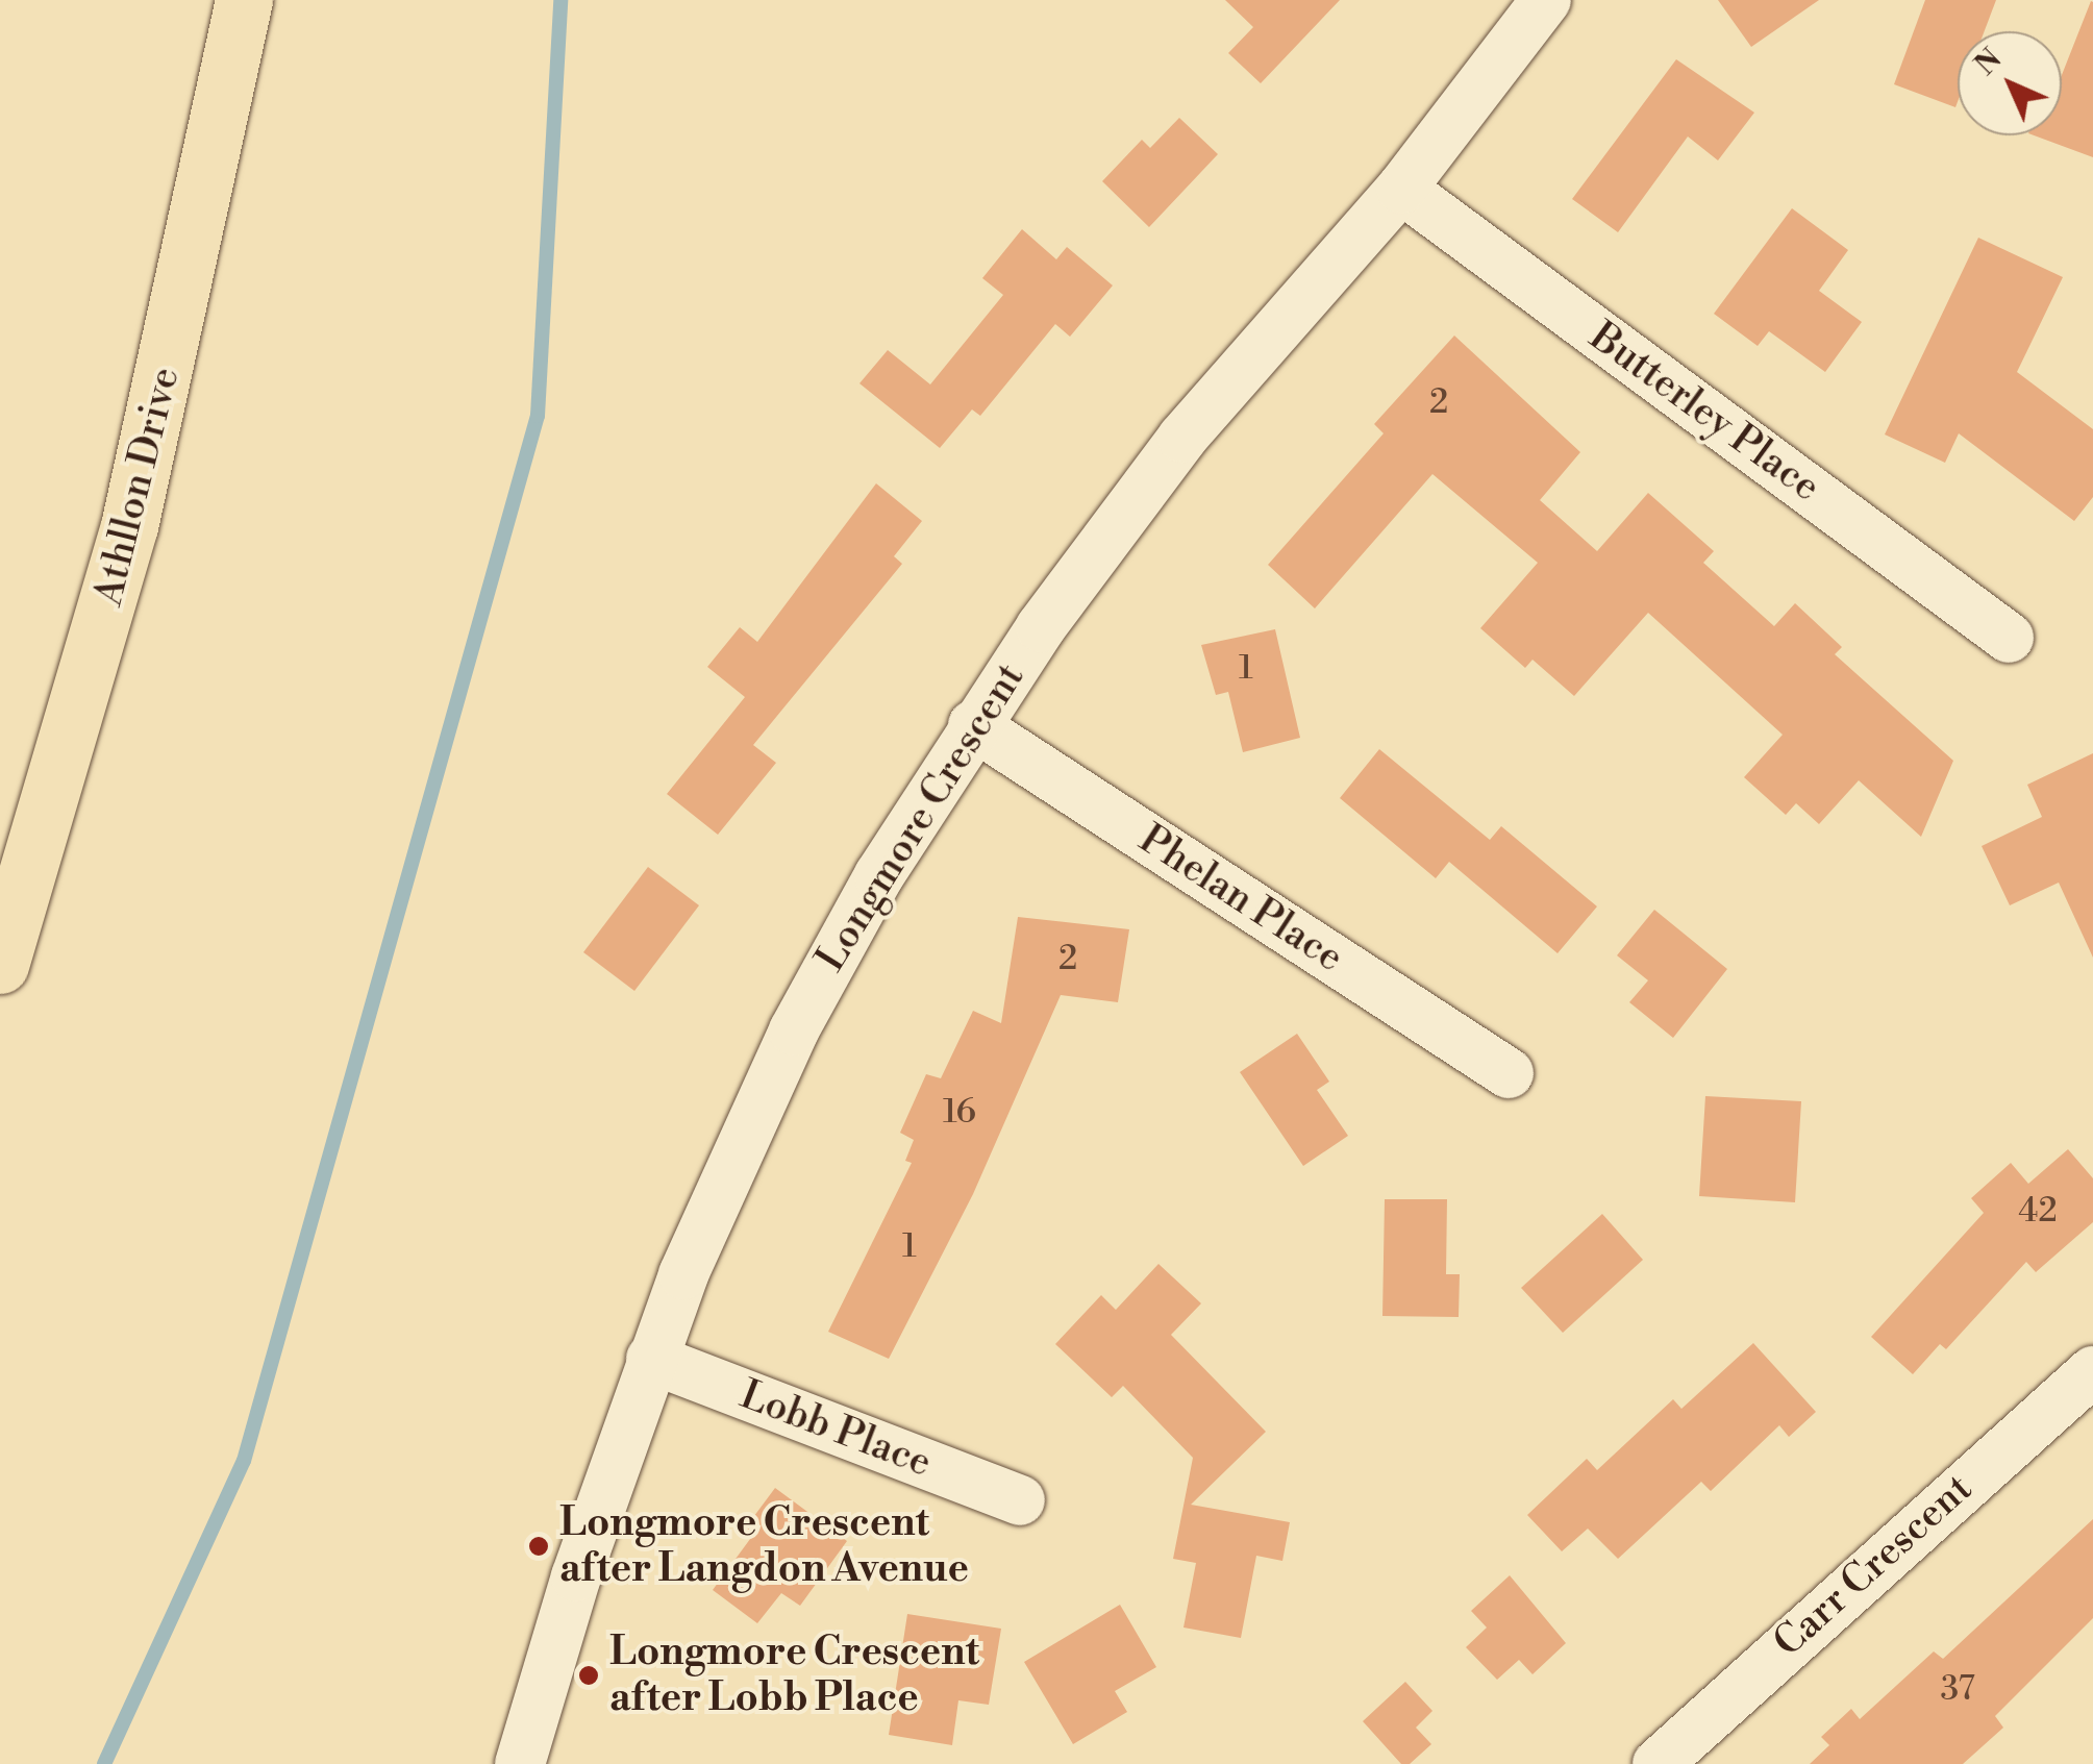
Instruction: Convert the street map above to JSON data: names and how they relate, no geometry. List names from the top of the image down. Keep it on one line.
{"streets":{"main road":["Athllon Drive"],"street":["Butterley Place","Longmore Crescent","Phelan Place","Lobb Place","Carr Crescent"]},"crossings":[["Butterley Place","Longmore Crescent"],["Longmore Crescent","Phelan Place"],["Longmore Crescent","Lobb Place"]],"places":["Longmore Crescent after Langdon Avenue","Longmore Crescent after Lobb Place"],"house_numbers":["2","1","2","16","42","1","37"],"north":"top left"}
